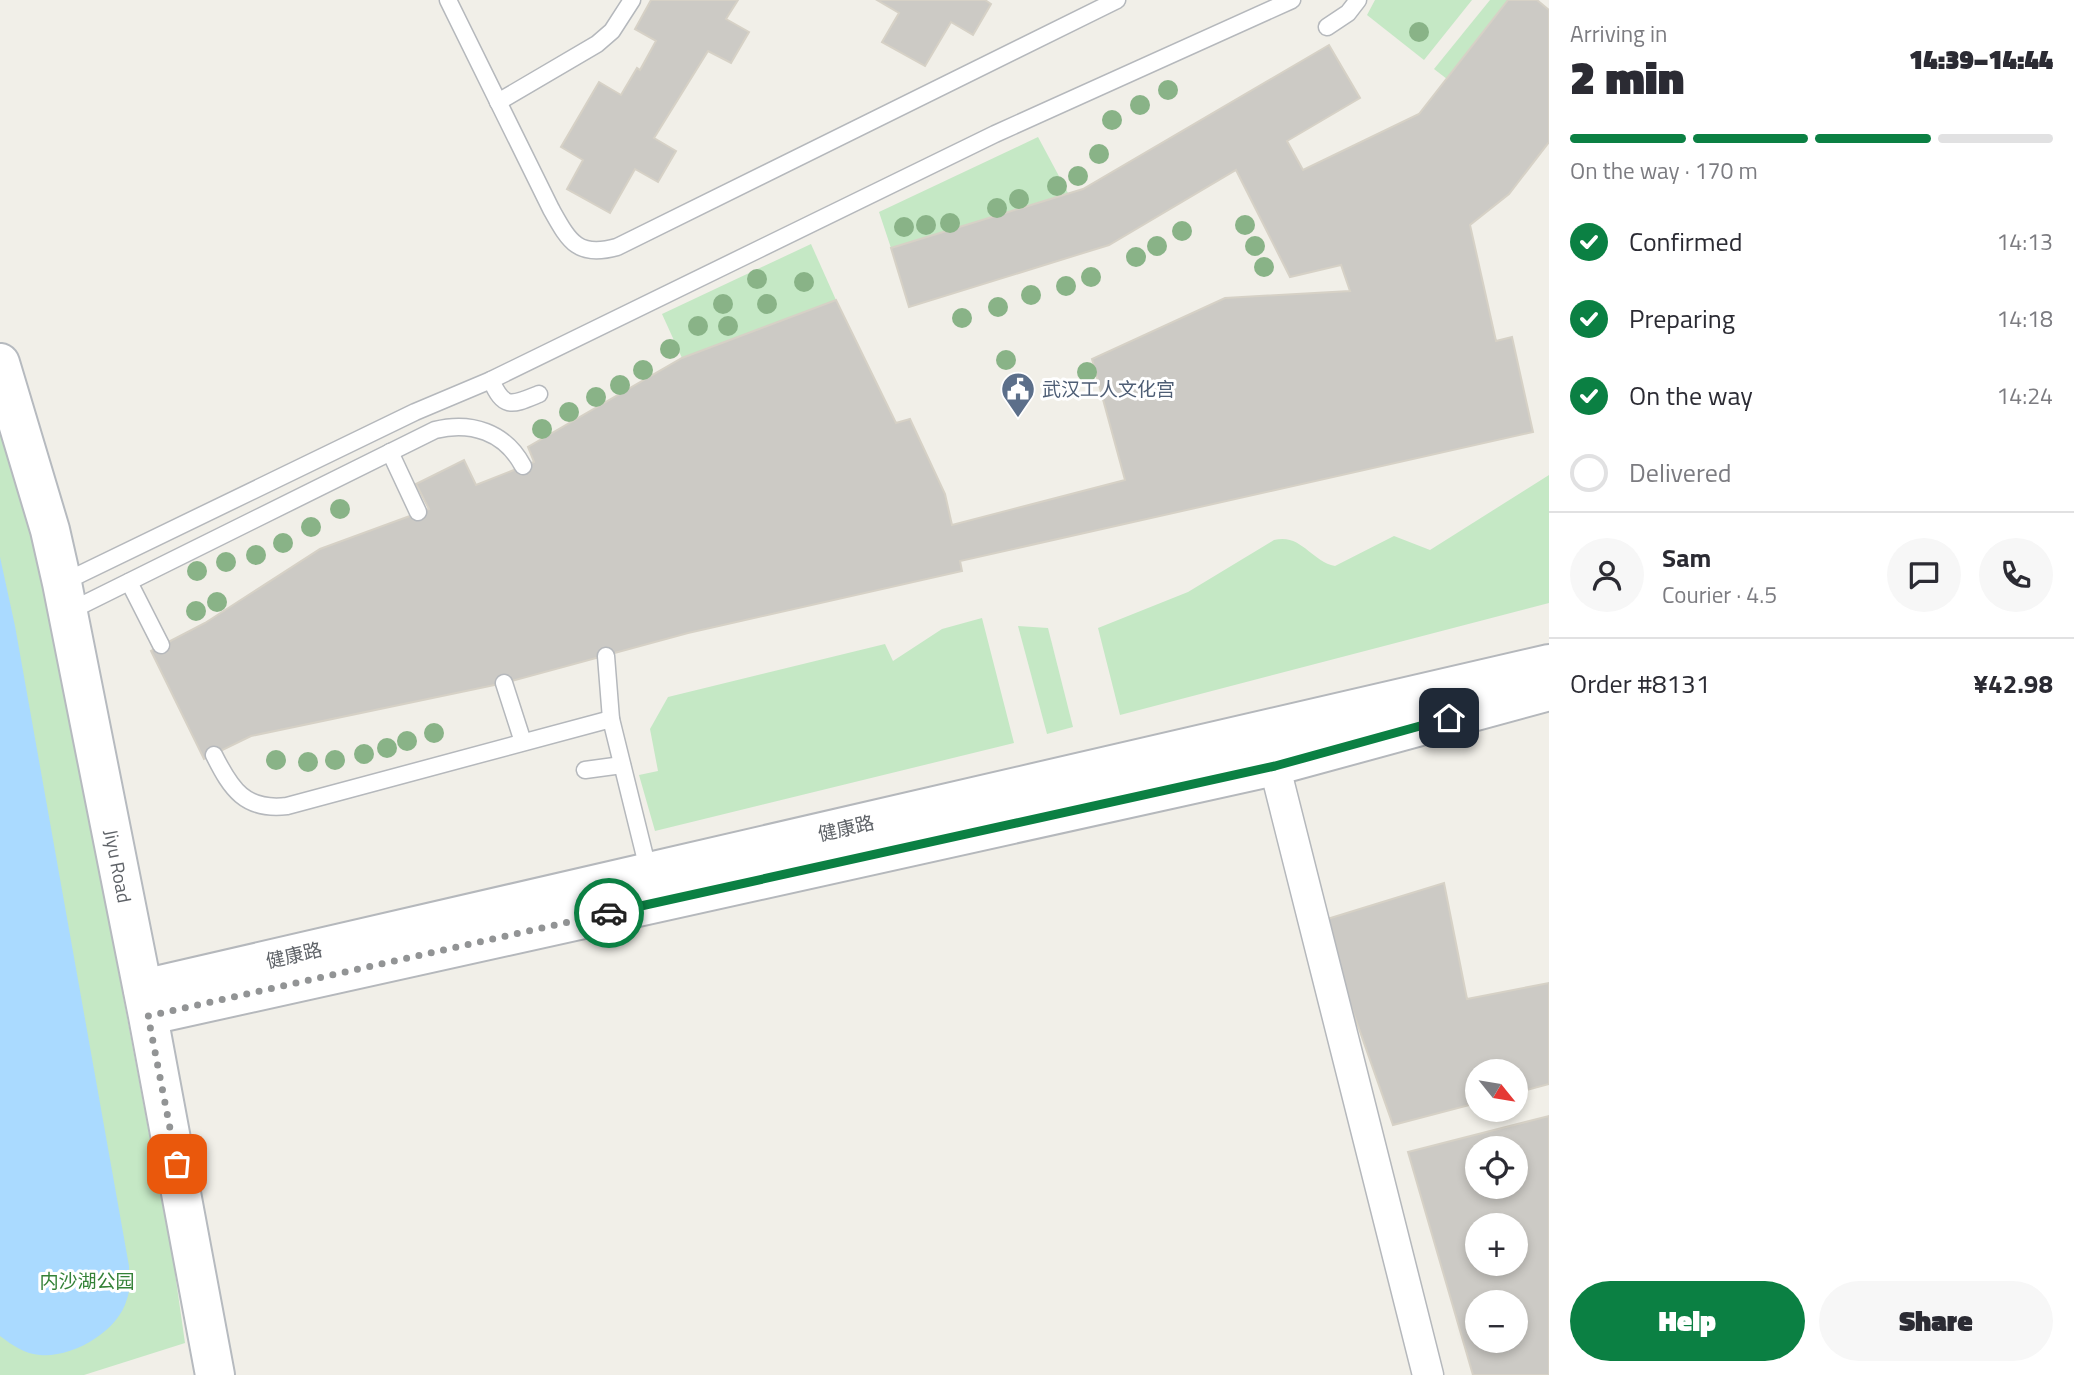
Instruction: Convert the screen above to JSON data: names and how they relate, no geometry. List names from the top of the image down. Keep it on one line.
{"streets":{"street":["健康路","Jiyu Road"]},"crossings":[["健康路","Jiyu Road"]],"parks":["内沙湖公园"],"places":{"public building":["武汉工人文化宫"]},"north":"bottom right","page":{"heading":["2 min","Arriving in","14:39–14:44"],"panel":["Sam","Courier · 4.5","Order #8131","¥42.98"],"bar":"On the way · 170 m","list":[["Confirmed","14:13"],["Preparing","14:18"],["On the way","14:24"],"Delivered"],"map_buttons":["+","−"],"buttons":["Help","Share"]}}
